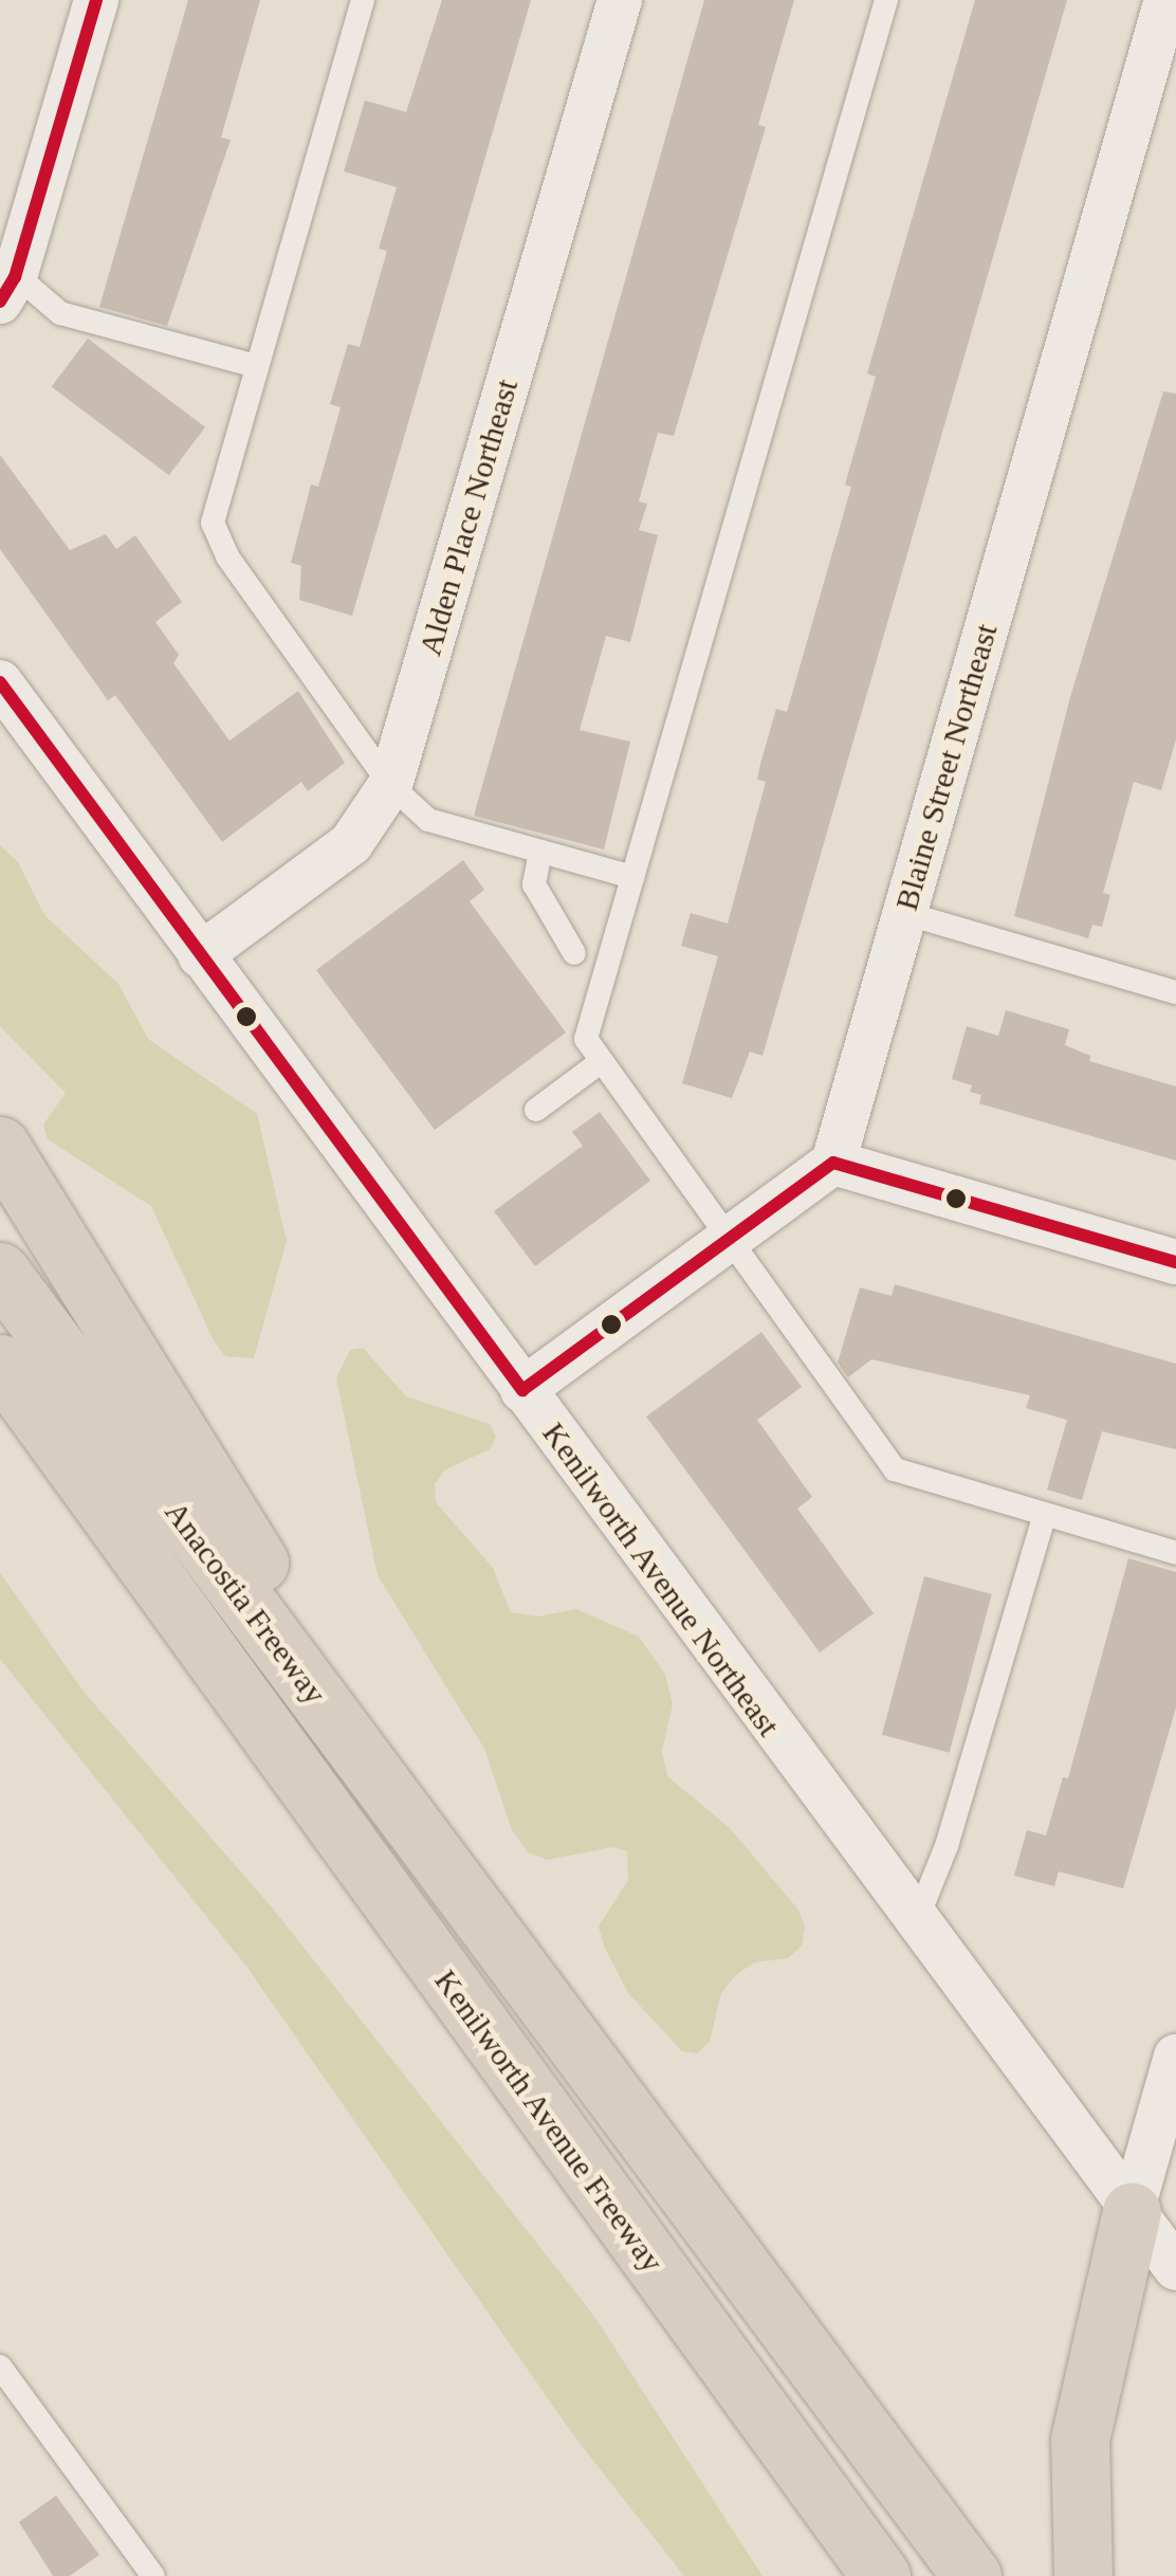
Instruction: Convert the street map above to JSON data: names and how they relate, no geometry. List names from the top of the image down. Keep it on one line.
{"streets":{"highway":["Anacostia Freeway","Kenilworth Avenue Freeway"],"street":["Alden Place Northeast","Blaine Street Northeast","Kenilworth Avenue Northeast"]},"crossings":[["Alden Place Northeast","Kenilworth Avenue Northeast"],["Anacostia Freeway","Kenilworth Avenue Freeway"]]}
